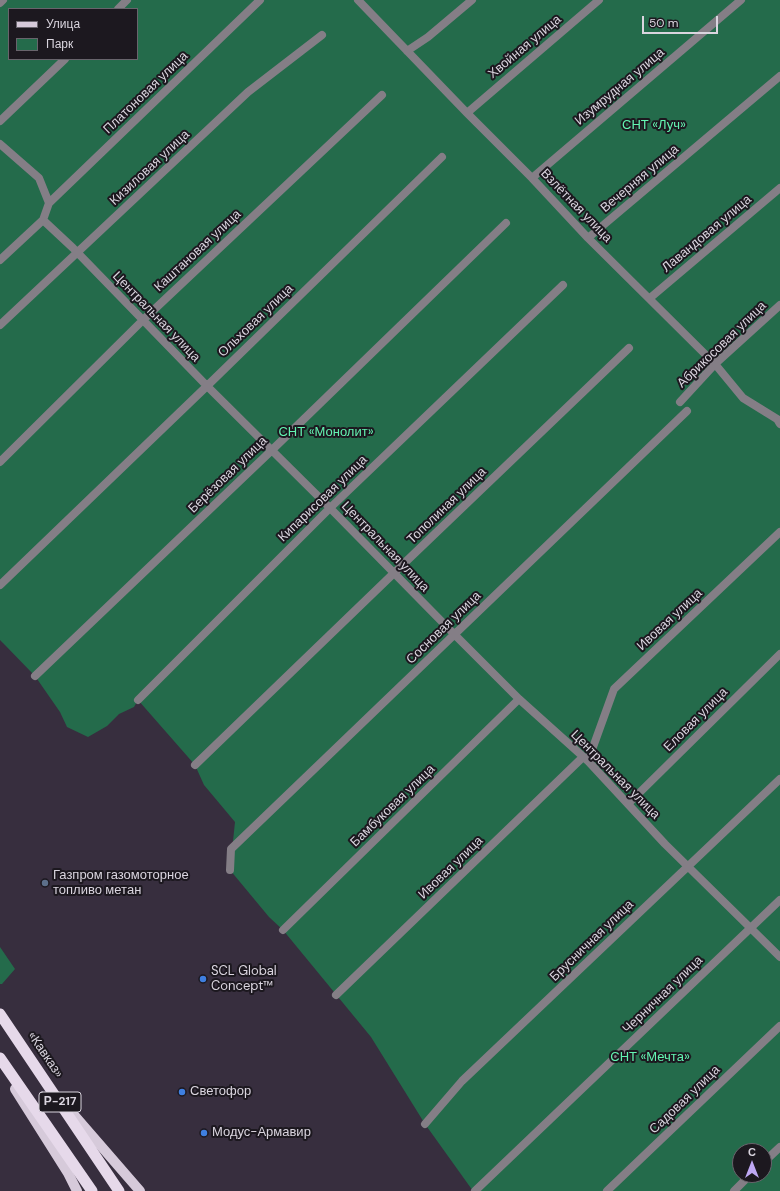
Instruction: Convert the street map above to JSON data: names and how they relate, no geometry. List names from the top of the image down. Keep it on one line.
{"streets":{"highway":["«Кавказ»","Р-217"],"street":["Хвойная улица","Изумрудная улица","Платоновая улица","Кизиловая улица","Вечерняя улица","Взлётная улица","Лавандовая улица","Каштановая улица","Центральная улица","Ольховая улица","Абрикосовая улица","Берёзовая улица","Кипарисовая улица","Тополиная улица","Ивовая улица","Сосновая улица","Еловая улица","Бамбуковая улица","Брусничная улица","Черничная улица","Садовая улица"]},"crossings":[["Хвойная улица","Взлётная улица"],["Изумрудная улица","Взлётная улица"],["Кизиловая улица","Центральная улица"],["Вечерняя улица","Взлётная улица"],["Взлётная улица","Лавандовая улица"],["Взлётная улица","Абрикосовая улица"],["Каштановая улица","Центральная улица"],["Центральная улица","Ольховая улица"],["Центральная улица","Берёзовая улица"],["Центральная улица","Кипарисовая улица"],["Центральная улица","Тополиная улица"],["Центральная улица","Ивовая улица"],["Центральная улица","Сосновая улица"],["Центральная улица","Еловая улица"],["Центральная улица","Бамбуковая улица"],["Центральная улица","Брусничная улица"],["Центральная улица","Черничная улица"]],"parks":["СНТ «Луч»","СНТ «Монолит»","СНТ «Мечта»"],"places":["Газпром газомоторное топливо метан","SCL Global Concept™","Светофор","Модус-Армавир"],"legend":["Улица","Парк"],"scale_bar":"50 m","north":"top"}
